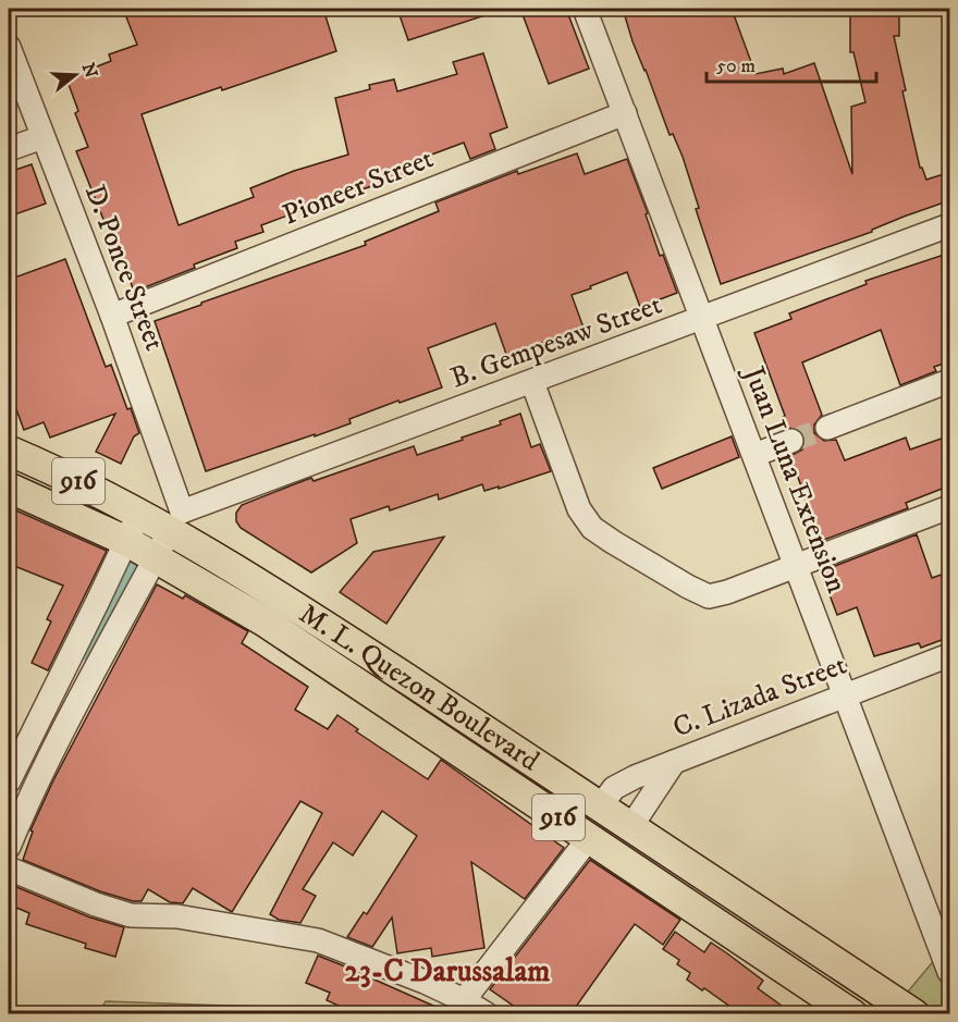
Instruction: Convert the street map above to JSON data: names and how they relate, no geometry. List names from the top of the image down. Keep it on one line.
{"streets":{"main road":["916","M. L. Quezon Boulevard"],"street":["Pioneer Street","D. Ponce Street","B. Gempesaw Street","Juan Luna Extension","C. Lizada Street"]},"crossings":[["Pioneer Street","D. Ponce Street"],["Pioneer Street","Juan Luna Extension"],["D. Ponce Street","B. Gempesaw Street"],["D. Ponce Street","M. L. Quezon Boulevard"],["B. Gempesaw Street","Juan Luna Extension"],["B. Gempesaw Street","M. L. Quezon Boulevard"],["Juan Luna Extension","C. Lizada Street"],["M. L. Quezon Boulevard","C. Lizada Street"]],"districts":["23-C Darussalam"],"scale_bar":"50 m","north":"right"}
